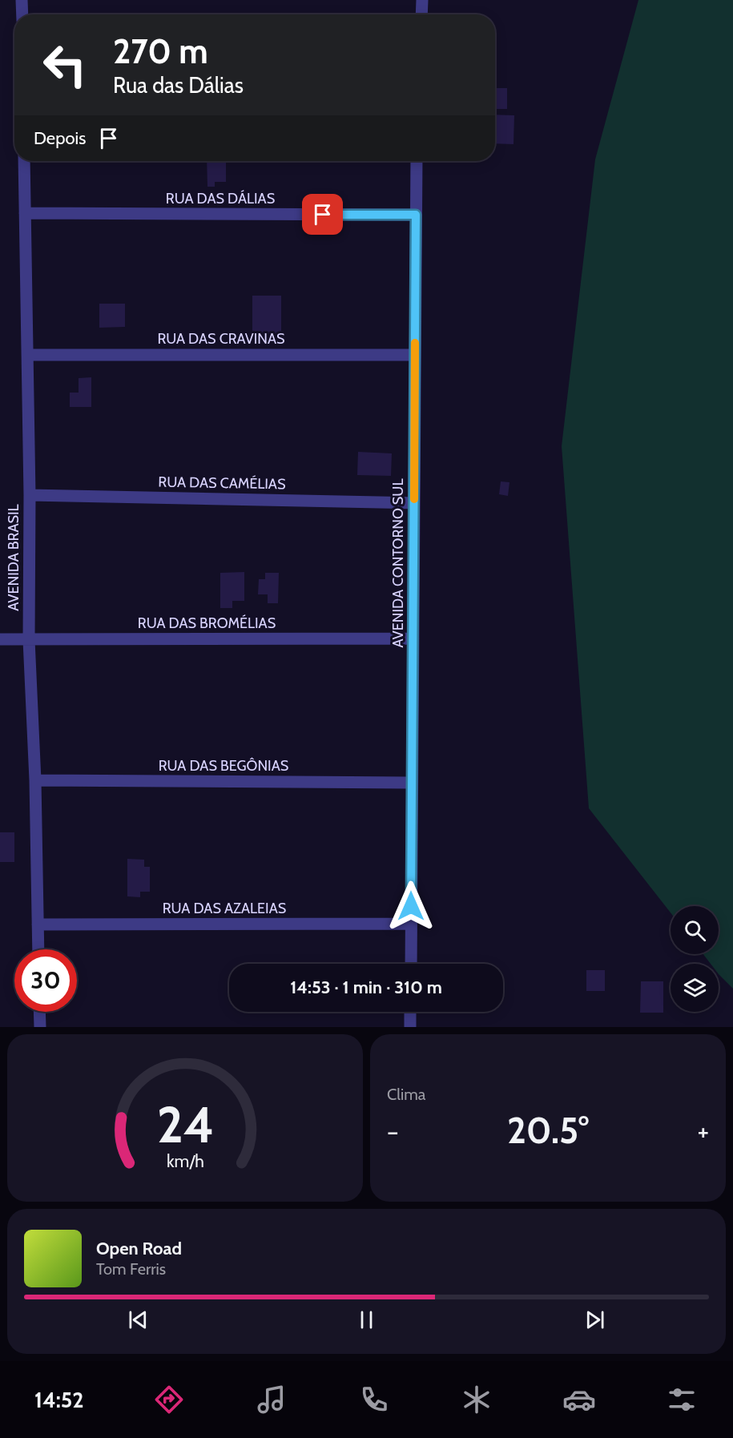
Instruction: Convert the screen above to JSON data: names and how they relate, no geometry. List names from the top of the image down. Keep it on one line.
{"streets":{"street":["RUA DAS DÁLIAS","RUA DAS CRAVINAS","RUA DAS CAMÉLIAS","AVENIDA BRASIL","AVENIDA CONTORNO SUL","RUA DAS BROMÉLIAS","RUA DAS BEGÔNIAS","RUA DAS AZALEIAS"]},"crossings":[["RUA DAS DÁLIAS","AVENIDA BRASIL"],["RUA DAS DÁLIAS","AVENIDA CONTORNO SUL"],["RUA DAS CRAVINAS","AVENIDA BRASIL"],["RUA DAS CRAVINAS","AVENIDA CONTORNO SUL"],["RUA DAS CAMÉLIAS","AVENIDA BRASIL"],["RUA DAS CAMÉLIAS","AVENIDA CONTORNO SUL"],["AVENIDA BRASIL","RUA DAS BROMÉLIAS"],["AVENIDA BRASIL","RUA DAS BEGÔNIAS"],["AVENIDA BRASIL","RUA DAS AZALEIAS"],["AVENIDA CONTORNO SUL","RUA DAS BROMÉLIAS"],["AVENIDA CONTORNO SUL","RUA DAS BEGÔNIAS"],["AVENIDA CONTORNO SUL","RUA DAS AZALEIAS"]],"page":{"turn":["270 m","Rua das Dálias"],"then":"Depois","limit":"30","trip":"14:53 · 1 min · 310 m","tile":"Clima","heat":["−","20.5°","+"],"song":["Open Road","Tom Ferris"],"tabs":"14:52","gauge":["24","km/h"]}}
